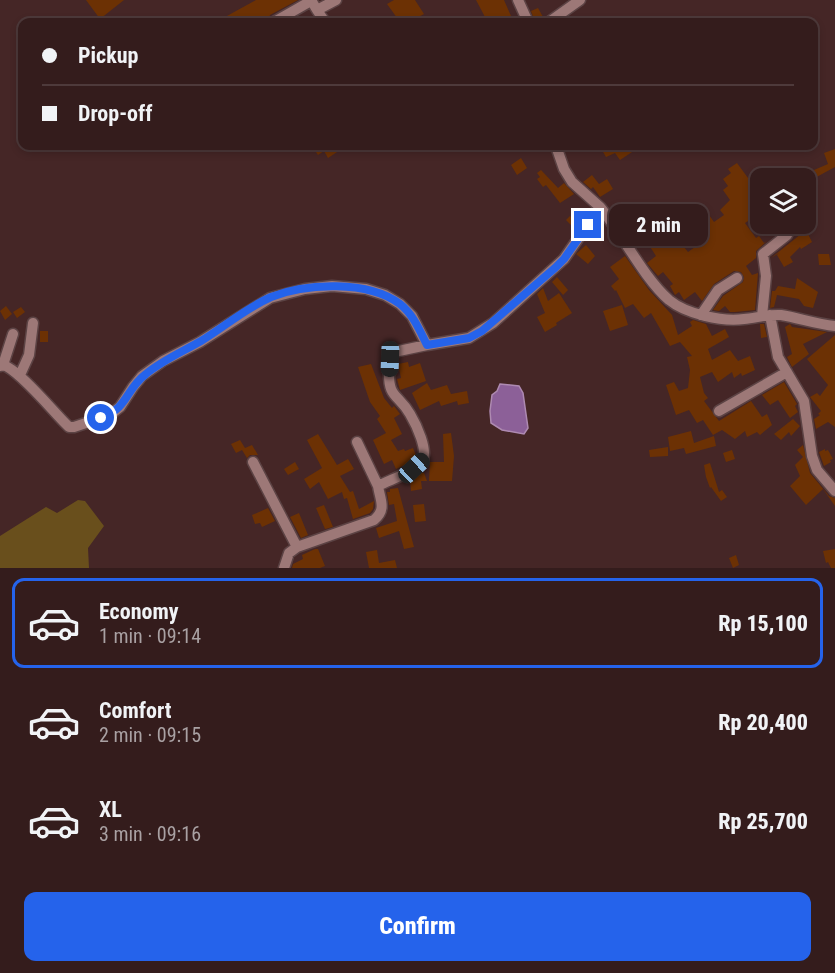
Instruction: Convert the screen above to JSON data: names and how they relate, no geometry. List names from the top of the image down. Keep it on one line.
{"page":{"banner":["Pickup","Drop-off"],"bubble":"2 min","list":[{"name":"Economy","note":"1 min · 09:14","value":"Rp 15,100"},{"name":"Comfort","note":"2 min · 09:15","value":"Rp 20,400"},{"name":"XL","note":"3 min · 09:16","value":"Rp 25,700"}],"buttons":"Confirm"}}
